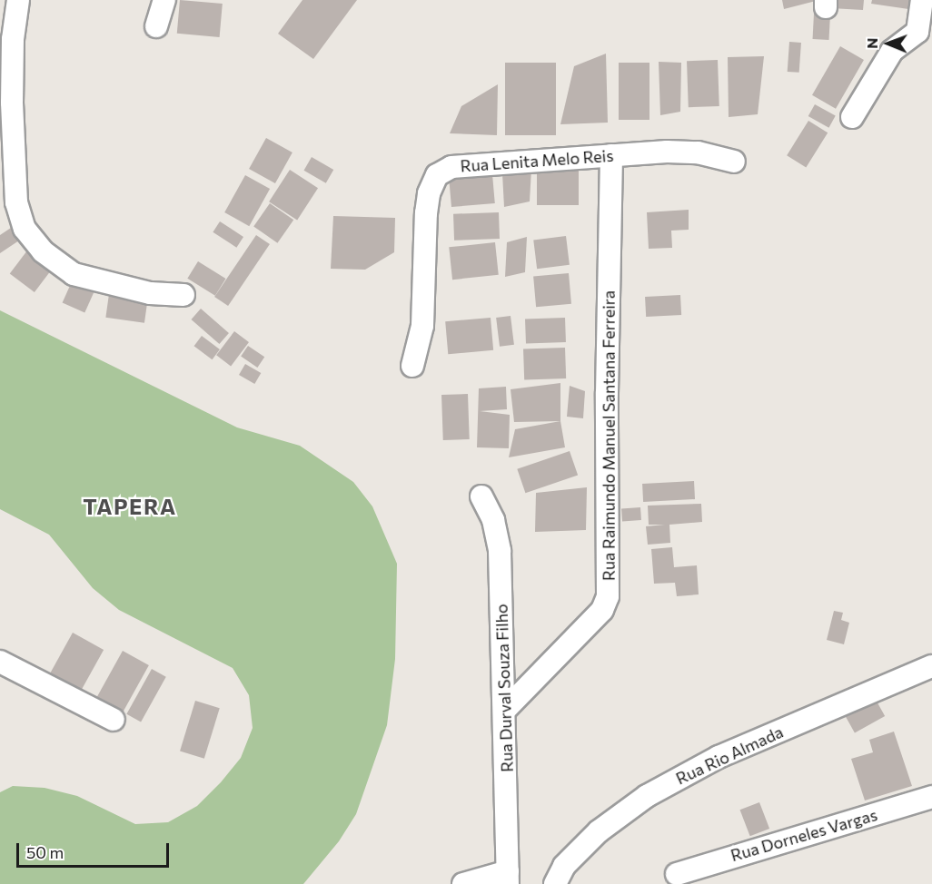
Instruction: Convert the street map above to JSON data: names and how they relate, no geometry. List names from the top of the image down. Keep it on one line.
{"streets":{"street":["Rua Lenita Melo Reis","Rua Raimundo Manuel Santana Ferreira","Rua Durval Souza Filho","Rua Rio Almada","Rua Dorneles Vargas"]},"crossings":[["Rua Lenita Melo Reis","Rua Raimundo Manuel Santana Ferreira"],["Rua Raimundo Manuel Santana Ferreira","Rua Durval Souza Filho"]],"districts":["TAPERA"],"scale_bar":"50 m","north":"left"}
